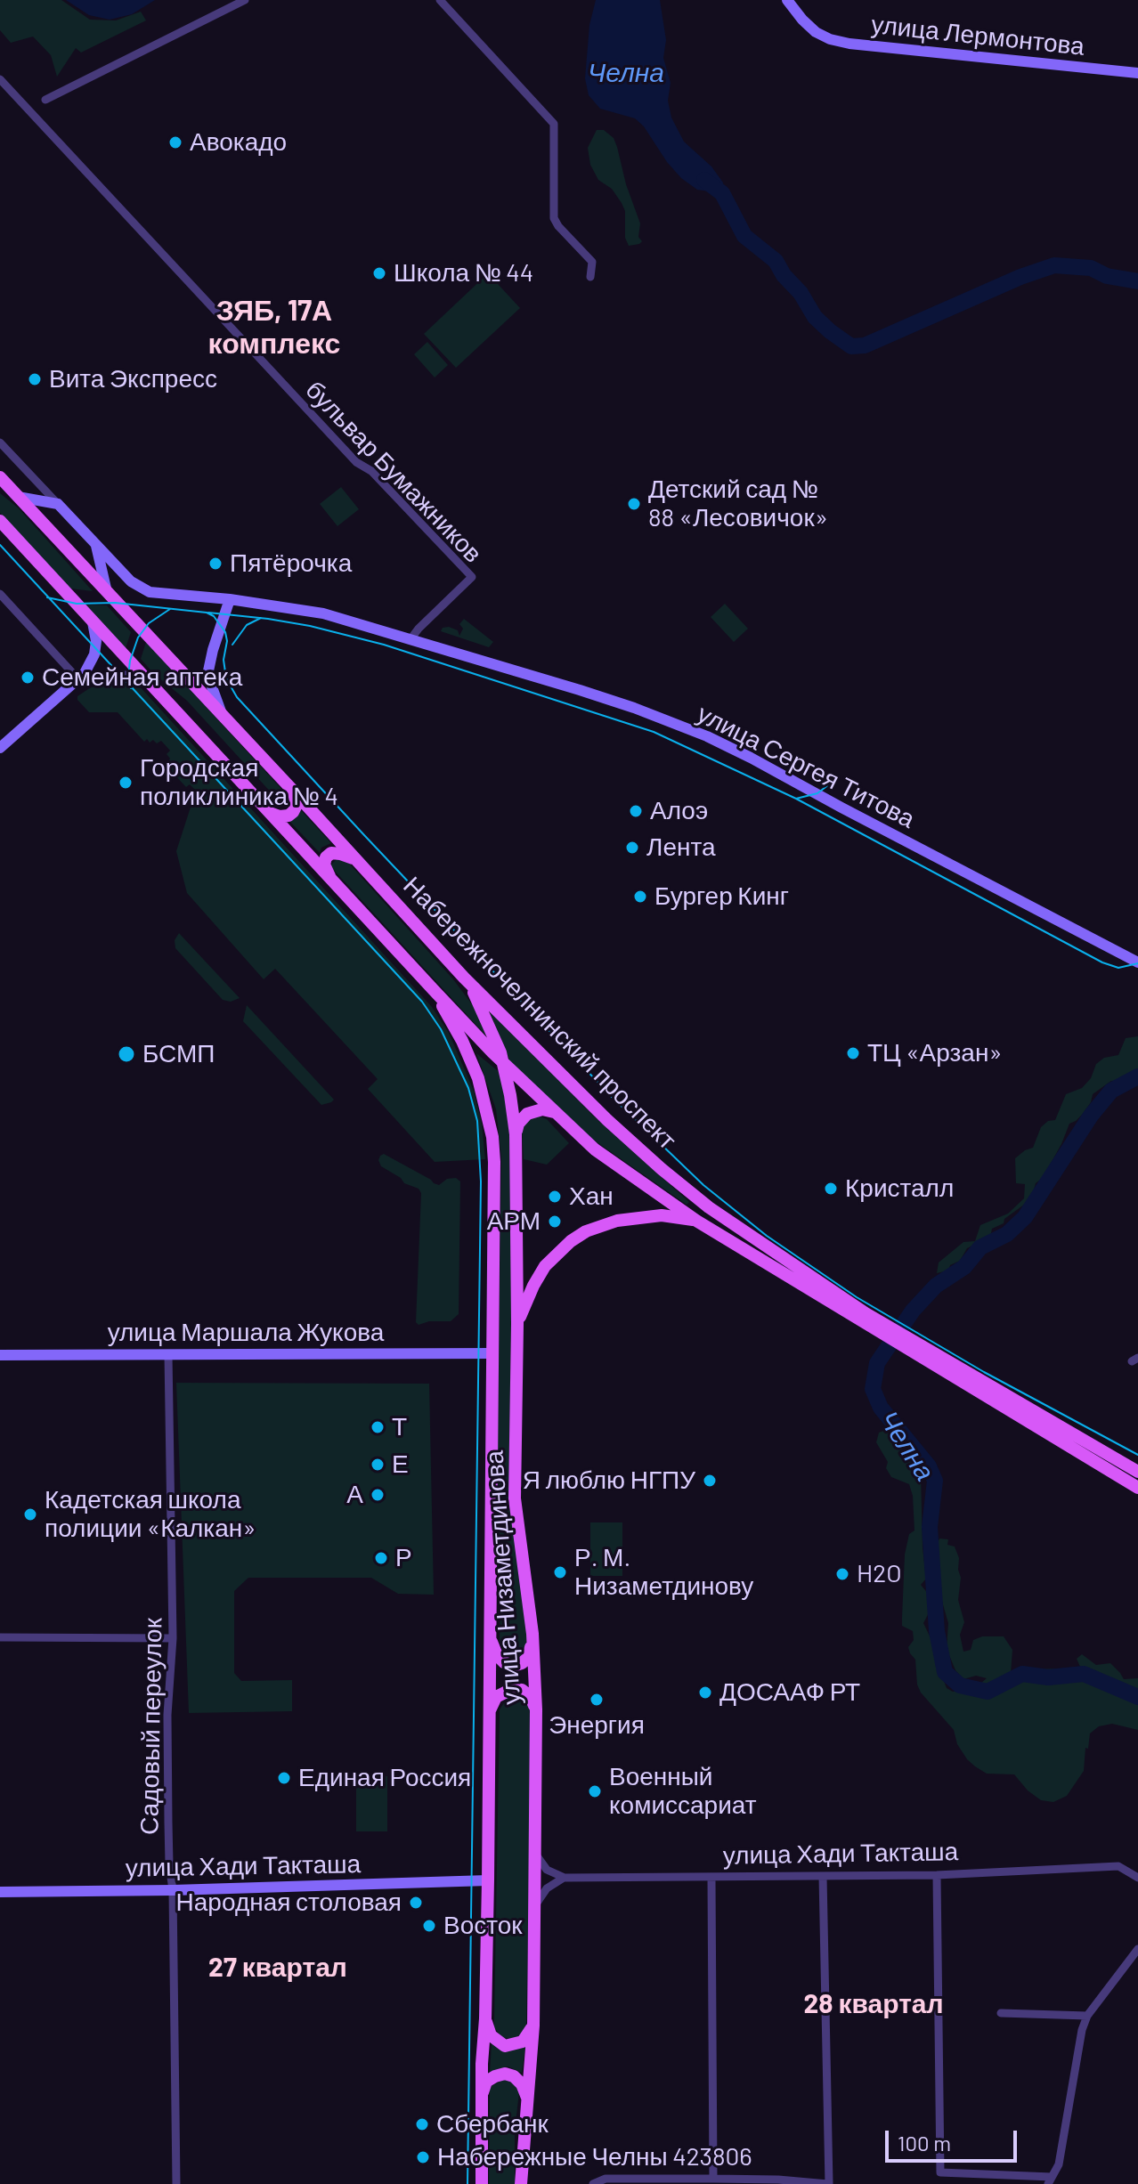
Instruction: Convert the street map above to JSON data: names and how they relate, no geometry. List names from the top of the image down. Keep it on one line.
{"streets":{"main road":["улица Лермонтова","улица Сергея Титова","Набережночелнинский проспект","улица Маршала Жукова","улица Низаметдинова","улица Хади Такташа"],"street":["бульвар Бумажников","Садовый переулок"]},"crossings":[["бульвар Бумажников","улица Сергея Титова"],["Набережночелнинский проспект","улица Низаметдинова"],["улица Маршала Жукова","улица Низаметдинова"],["улица Маршала Жукова","Садовый переулок"],["улица Низаметдинова","улица Хади Такташа"],["Садовый переулок","улица Хади Такташа"]],"districts":["ЗЯБ, 17А комплекс","27 квартал","28 квартал"],"water":["Челна"],"places":["Авокадо","Школа № 44","Вита Экспресс","Детский сад № 88 «Лесовичок»","Пятёрочка","Семейная аптека","Городская поликлиника № 4","Алоэ","Лента","Бургер Кинг","ТЦ «Арзан»","БСМП","Кристалл","Хан","АРМ","Т","Е","Я люблю НГПУ","А","Кадетская школа полиции «Калкан»","Р","Р. М. Низаметдинову","H2O","ДОСААФ РТ","Энергия","Единая Россия","Военный комиссариат","Народная столовая","Восток","Сбербанк","Набережные Челны 423806"],"scale_bar":"100 m"}
